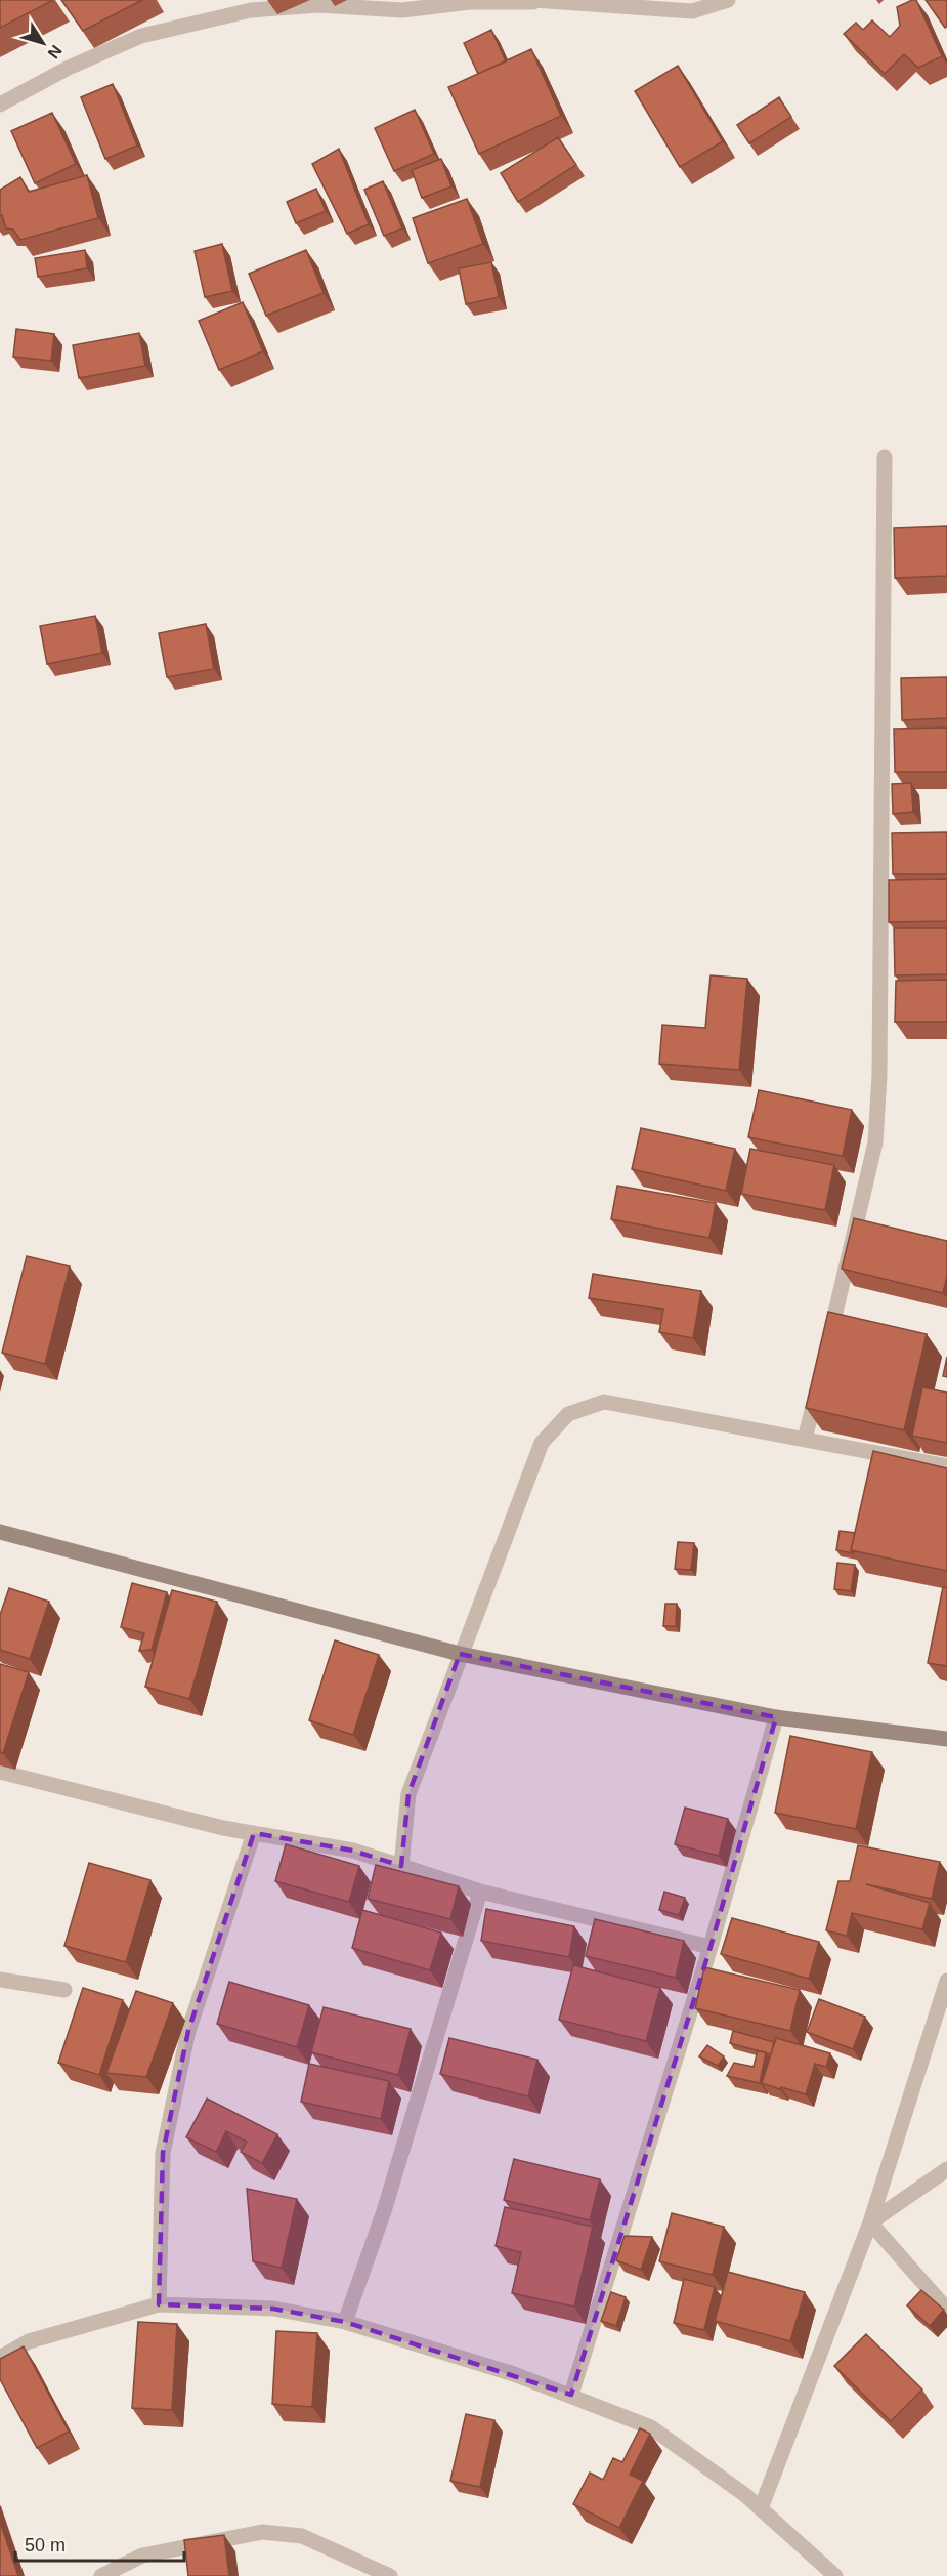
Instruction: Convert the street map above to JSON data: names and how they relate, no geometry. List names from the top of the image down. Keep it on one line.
{"scale_bar":"50 m","north":"bottom right"}
